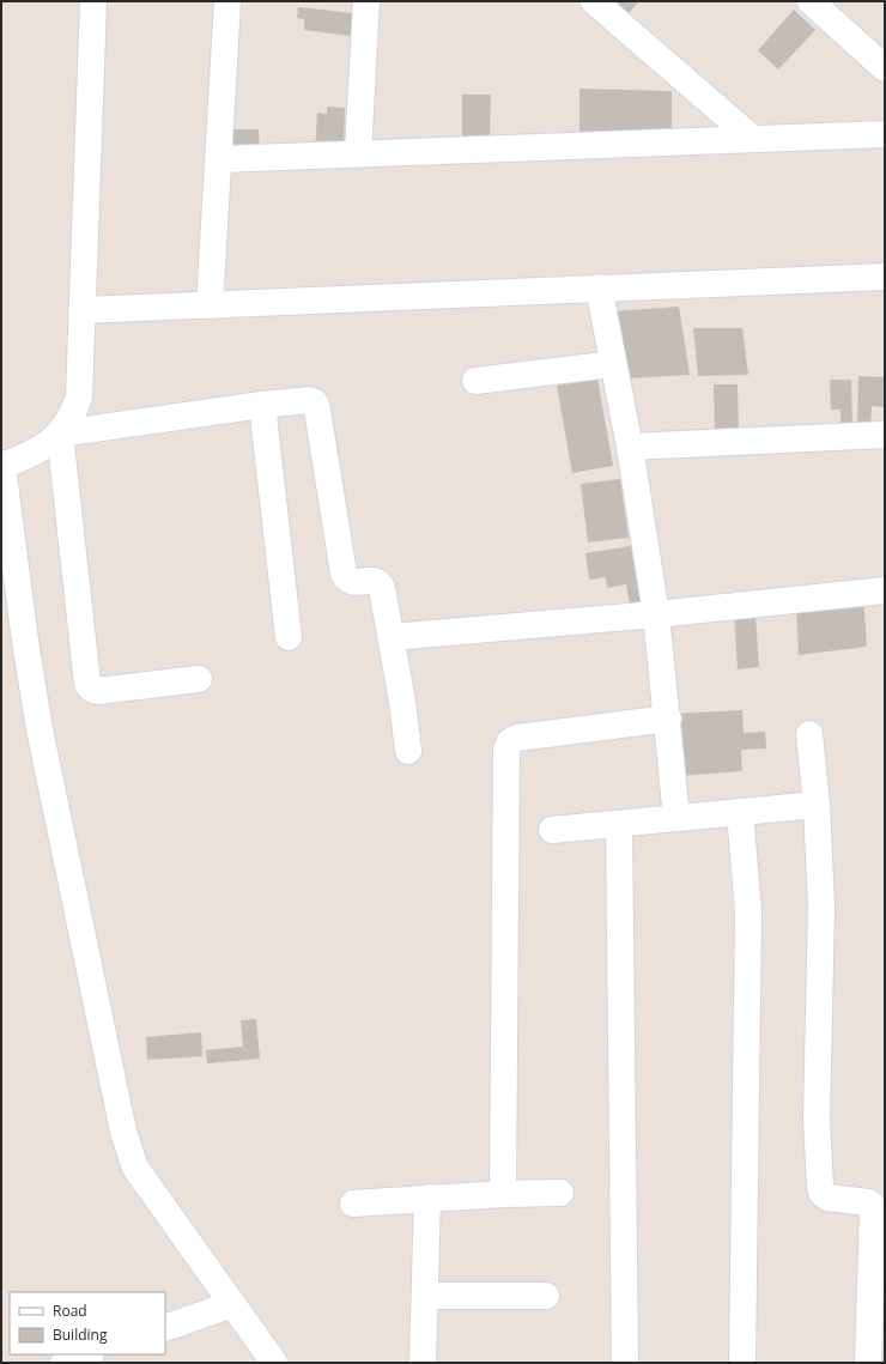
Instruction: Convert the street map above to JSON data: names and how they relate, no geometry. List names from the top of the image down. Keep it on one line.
{"legend":["Road","Building"]}
